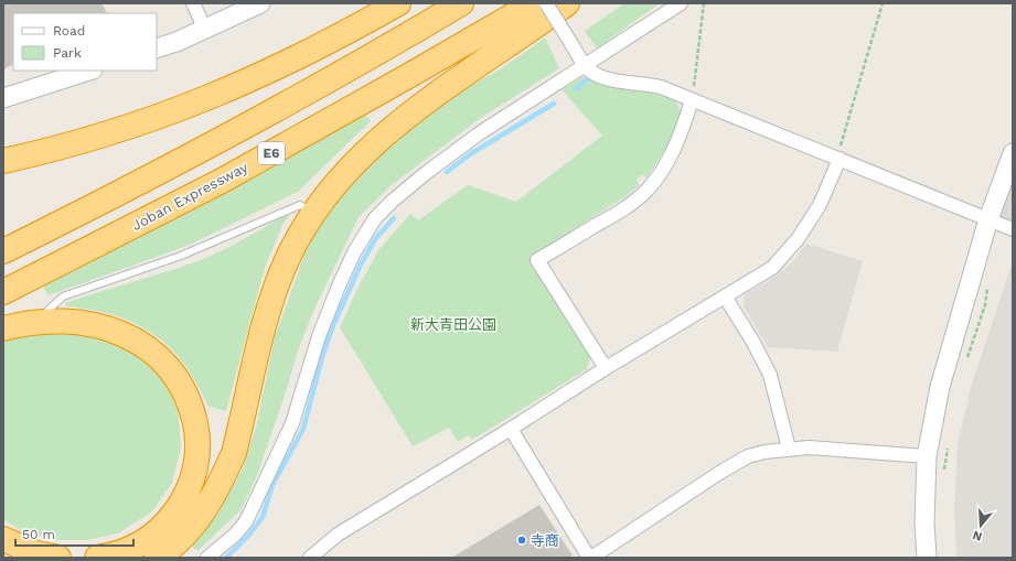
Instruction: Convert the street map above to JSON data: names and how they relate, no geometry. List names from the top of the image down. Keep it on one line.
{"streets":{"highway":["E6","Joban Expressway"]},"parks":["新大青田公園"],"places":["寺商"],"legend":["Road","Park"],"scale_bar":"50 m","north":"bottom"}
